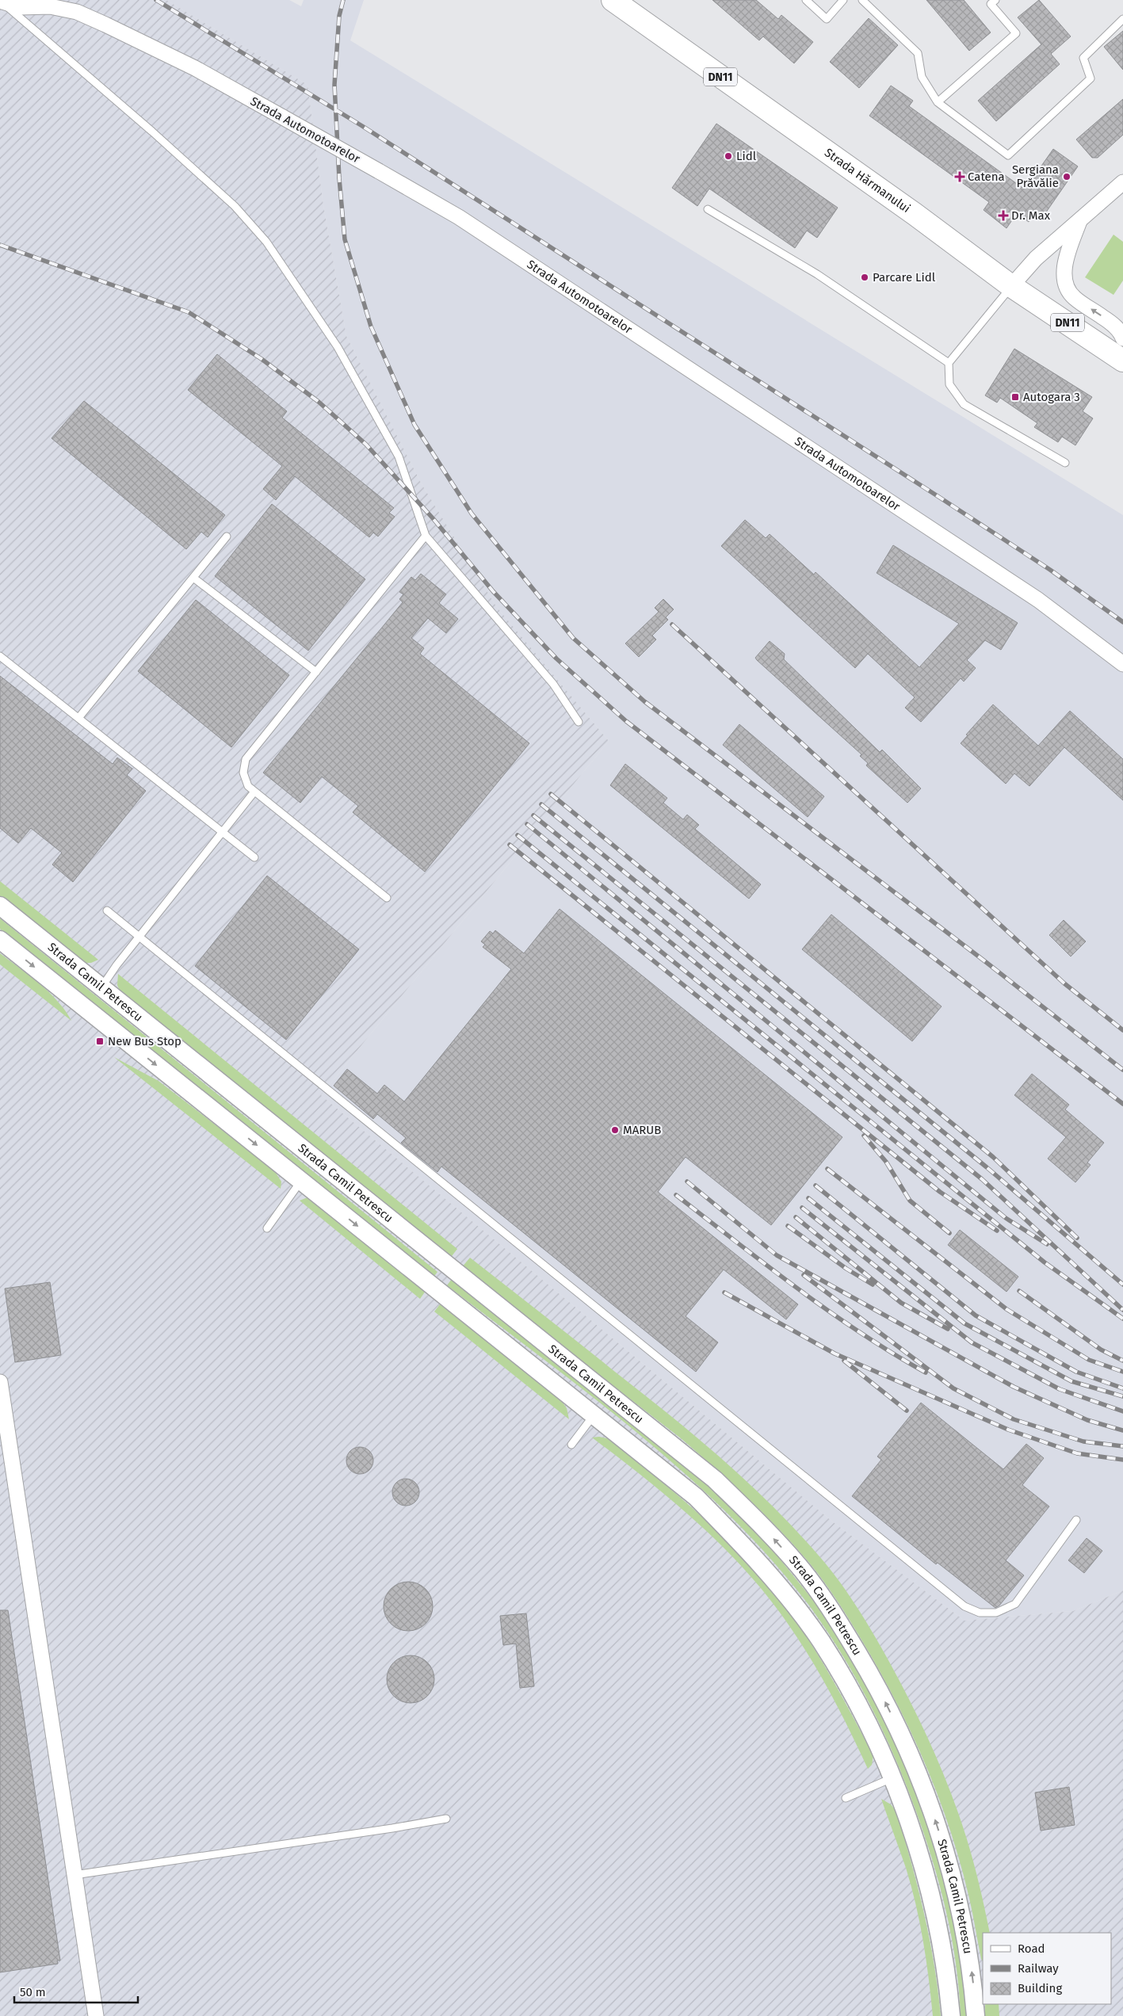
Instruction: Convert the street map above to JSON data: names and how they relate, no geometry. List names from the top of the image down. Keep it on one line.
{"streets":{"main road":["DN11","Strada Hărmanului"],"street":["Strada Automotoarelor","Strada Camil Petrescu"]},"places":{"other":["Lidl","Sergiana Prăvălie","Parcare Lidl","MARUB"],"health":["Catena","Dr. Max"],"transit":["Autogara 3","New Bus Stop"]},"legend":["Road","Railway","Building"],"scale_bar":"50 m"}
